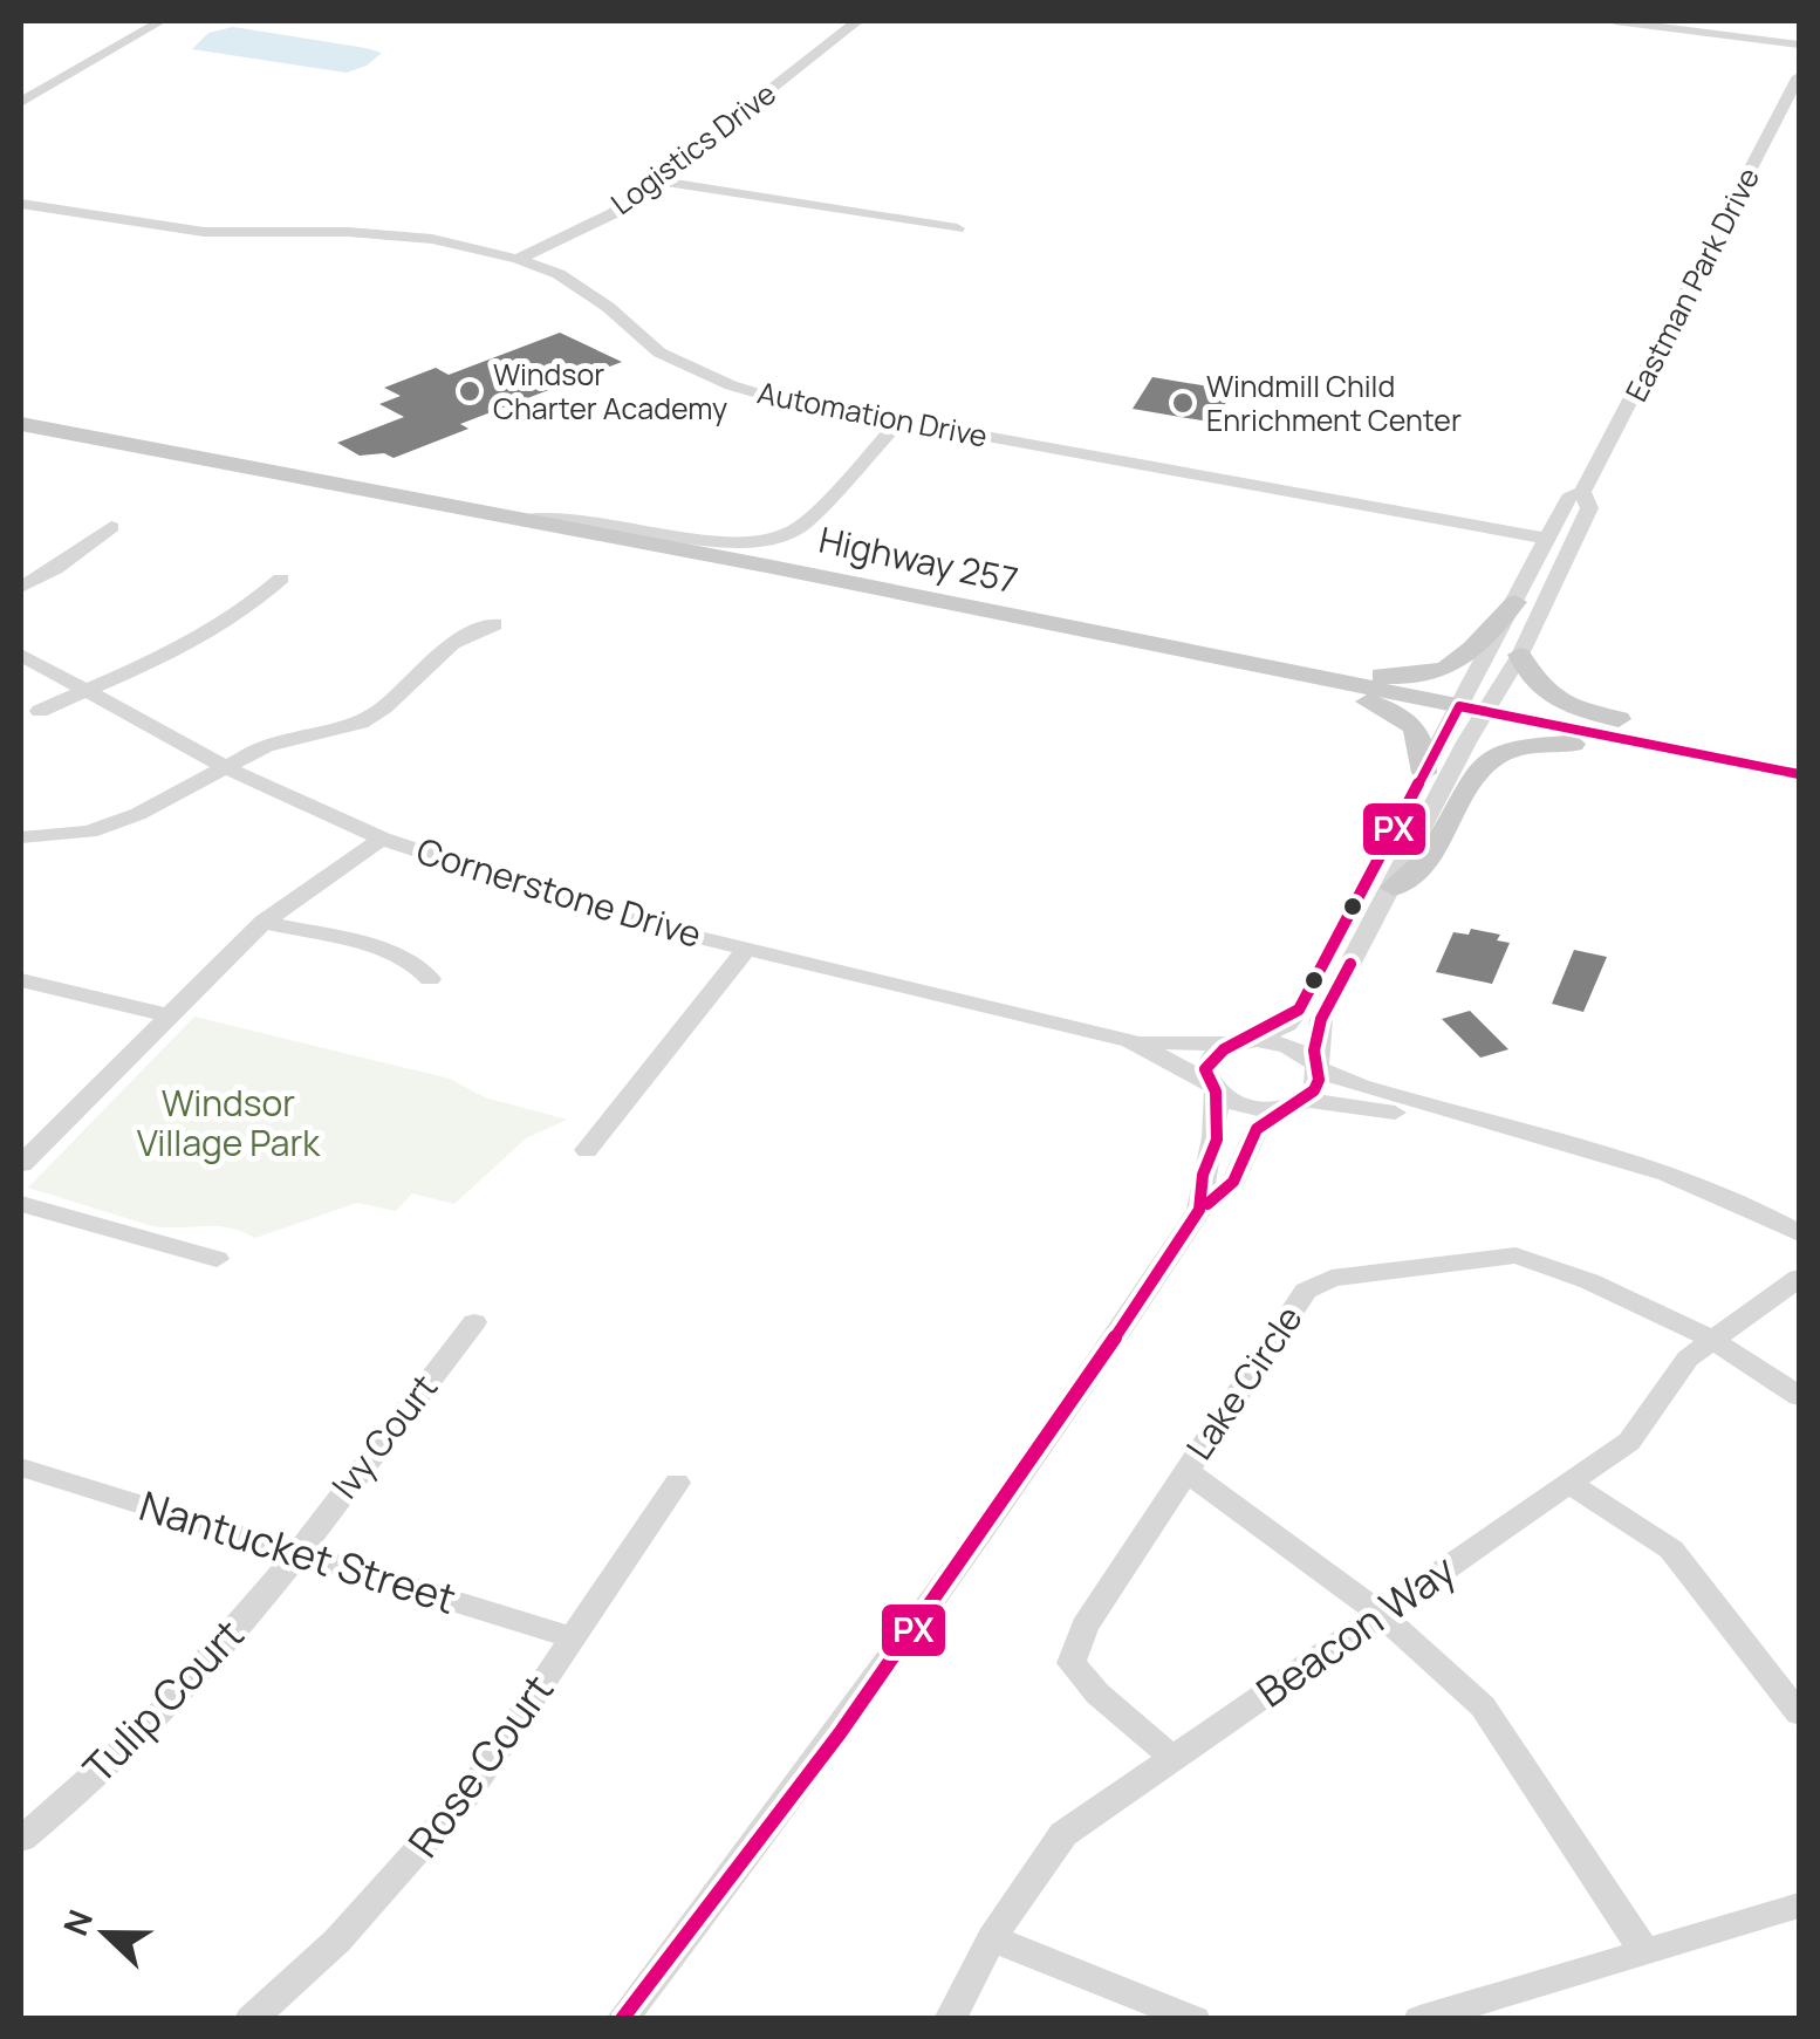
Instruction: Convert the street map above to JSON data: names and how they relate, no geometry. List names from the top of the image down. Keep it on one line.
{"streets":{"main road":["Highway 257"],"street":["Logistics Drive","Eastman Park Drive","Automation Drive","Cornerstone Drive","Lake Circle","Ivy Court","Nantucket Street","Beacon Way","Tulip Court","Rose Court"]},"crossings":[["Logistics Drive","Automation Drive"],["Eastman Park Drive","Automation Drive"],["Eastman Park Drive","Highway 257"],["Eastman Park Drive","Cornerstone Drive"],["Lake Circle","Beacon Way"],["Ivy Court","Nantucket Street"],["Ivy Court","Tulip Court"],["Nantucket Street","Tulip Court"],["Nantucket Street","Rose Court"]],"parks":["Windsor Village Park"],"places":["Windsor Charter Academy","Windmill Child Enrichment Center"],"lines":["transit line PX"],"north":"left"}
